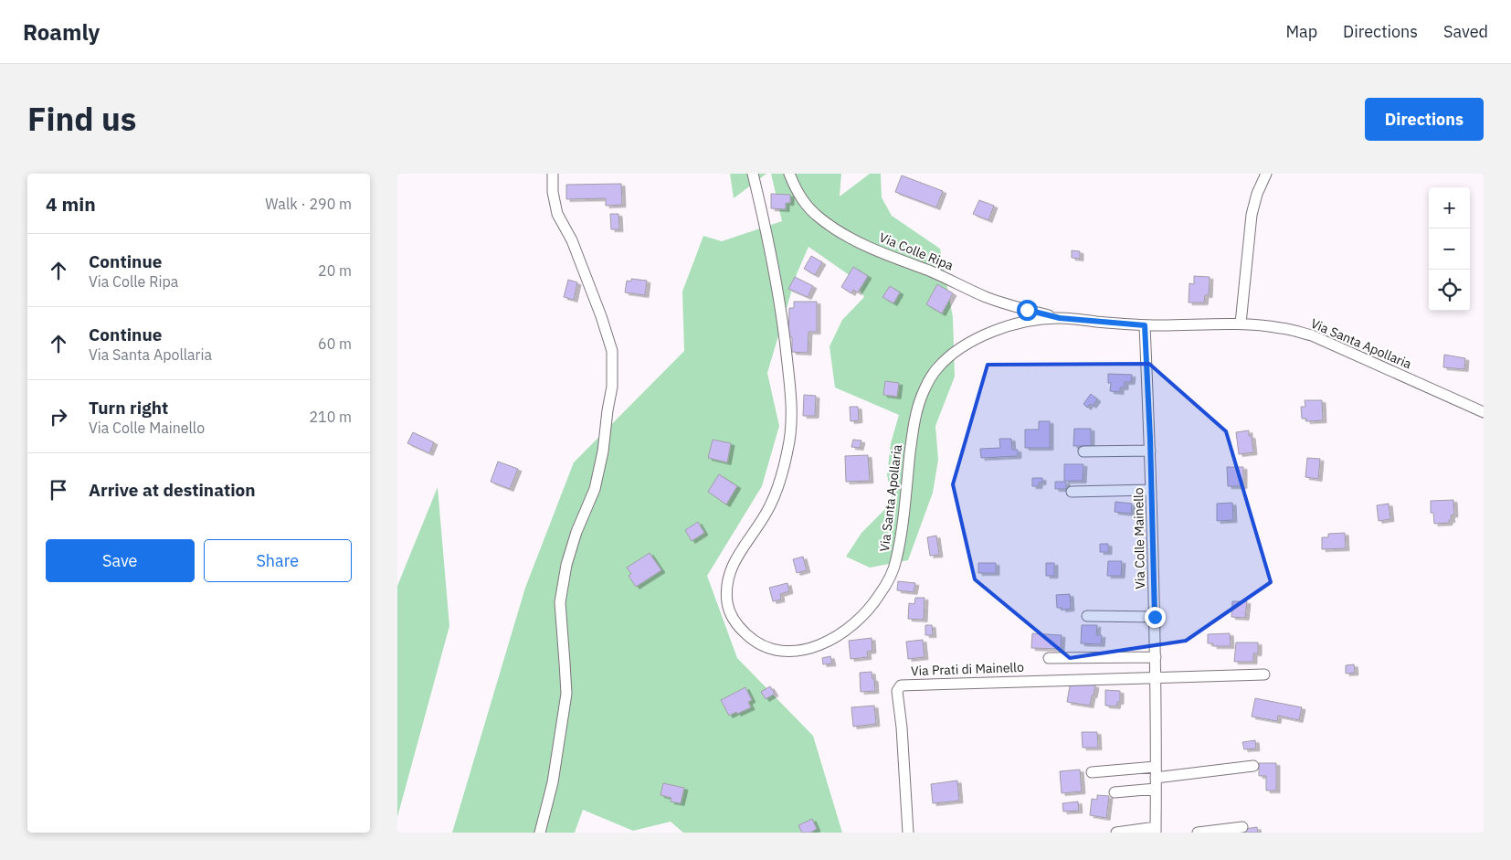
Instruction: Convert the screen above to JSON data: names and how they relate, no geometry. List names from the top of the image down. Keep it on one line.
{"streets":{"street":["Via Colle Ripa","Via Santa Apollaria","Via Colle Mainello","Via Prati di Mainello"]},"crossings":[["Via Colle Ripa","Via Santa Apollaria"],["Via Santa Apollaria","Via Colle Mainello"],["Via Colle Mainello","Via Prati di Mainello"]],"page":{"header":"Roamly","nav":["Map","Directions","Saved"],"title":"Find us","buttons":["Directions",["Save","Share"]],"heading":["4 min","Walk · 290 m"],"map_buttons":["+","−"],"list":[["Continue","Via Colle Ripa","20 m"],["Continue","Via Santa Apollaria","60 m"],["Turn right","Via Colle Mainello","210 m"],"Arrive at destination"]}}
